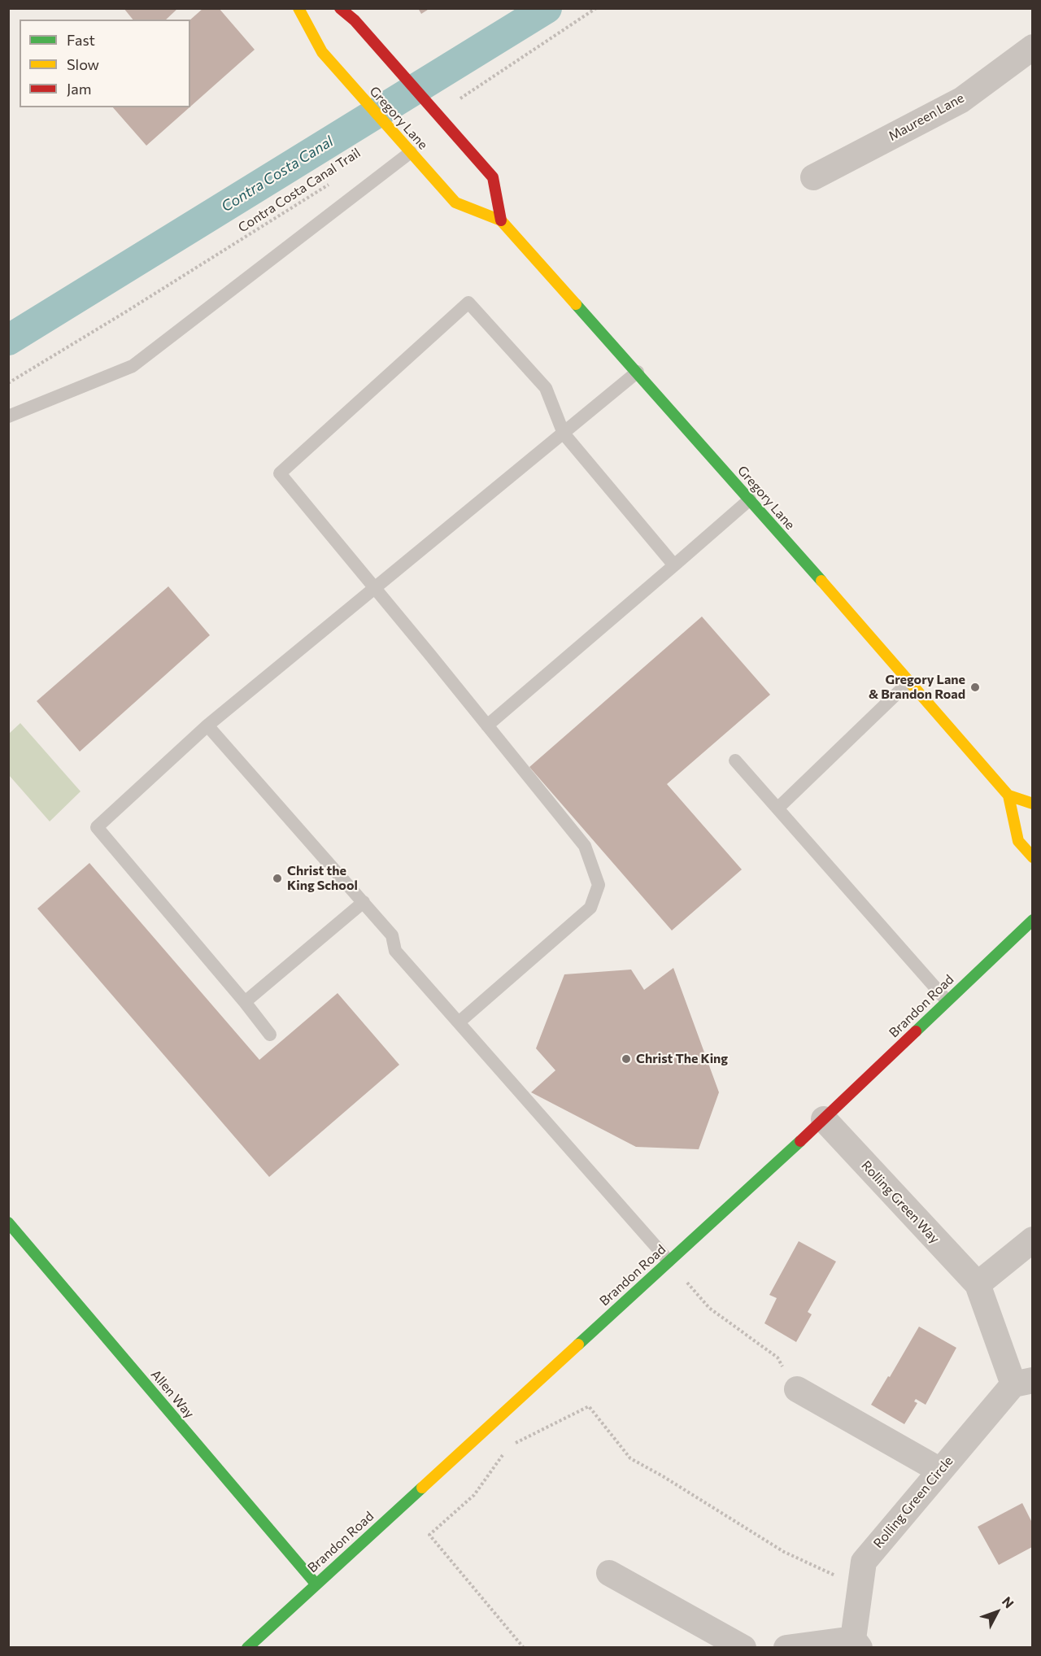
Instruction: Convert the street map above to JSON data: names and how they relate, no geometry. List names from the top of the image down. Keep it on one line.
{"streets":{"street":["Maureen Lane","Gregory Lane","Brandon Road","Rolling Green Way","Allen Way","Rolling Green Circle"],"path":["Contra Costa Canal Trail"]},"crossings":[["Brandon Road","Rolling Green Way"],["Brandon Road","Allen Way"],["Rolling Green Way","Rolling Green Circle"]],"water":["Contra Costa Canal"],"places":["Gregory Lane & Brandon Road","Christ the King School","Christ The King"],"legend":["Fast","Slow","Jam"],"north":"top right"}
